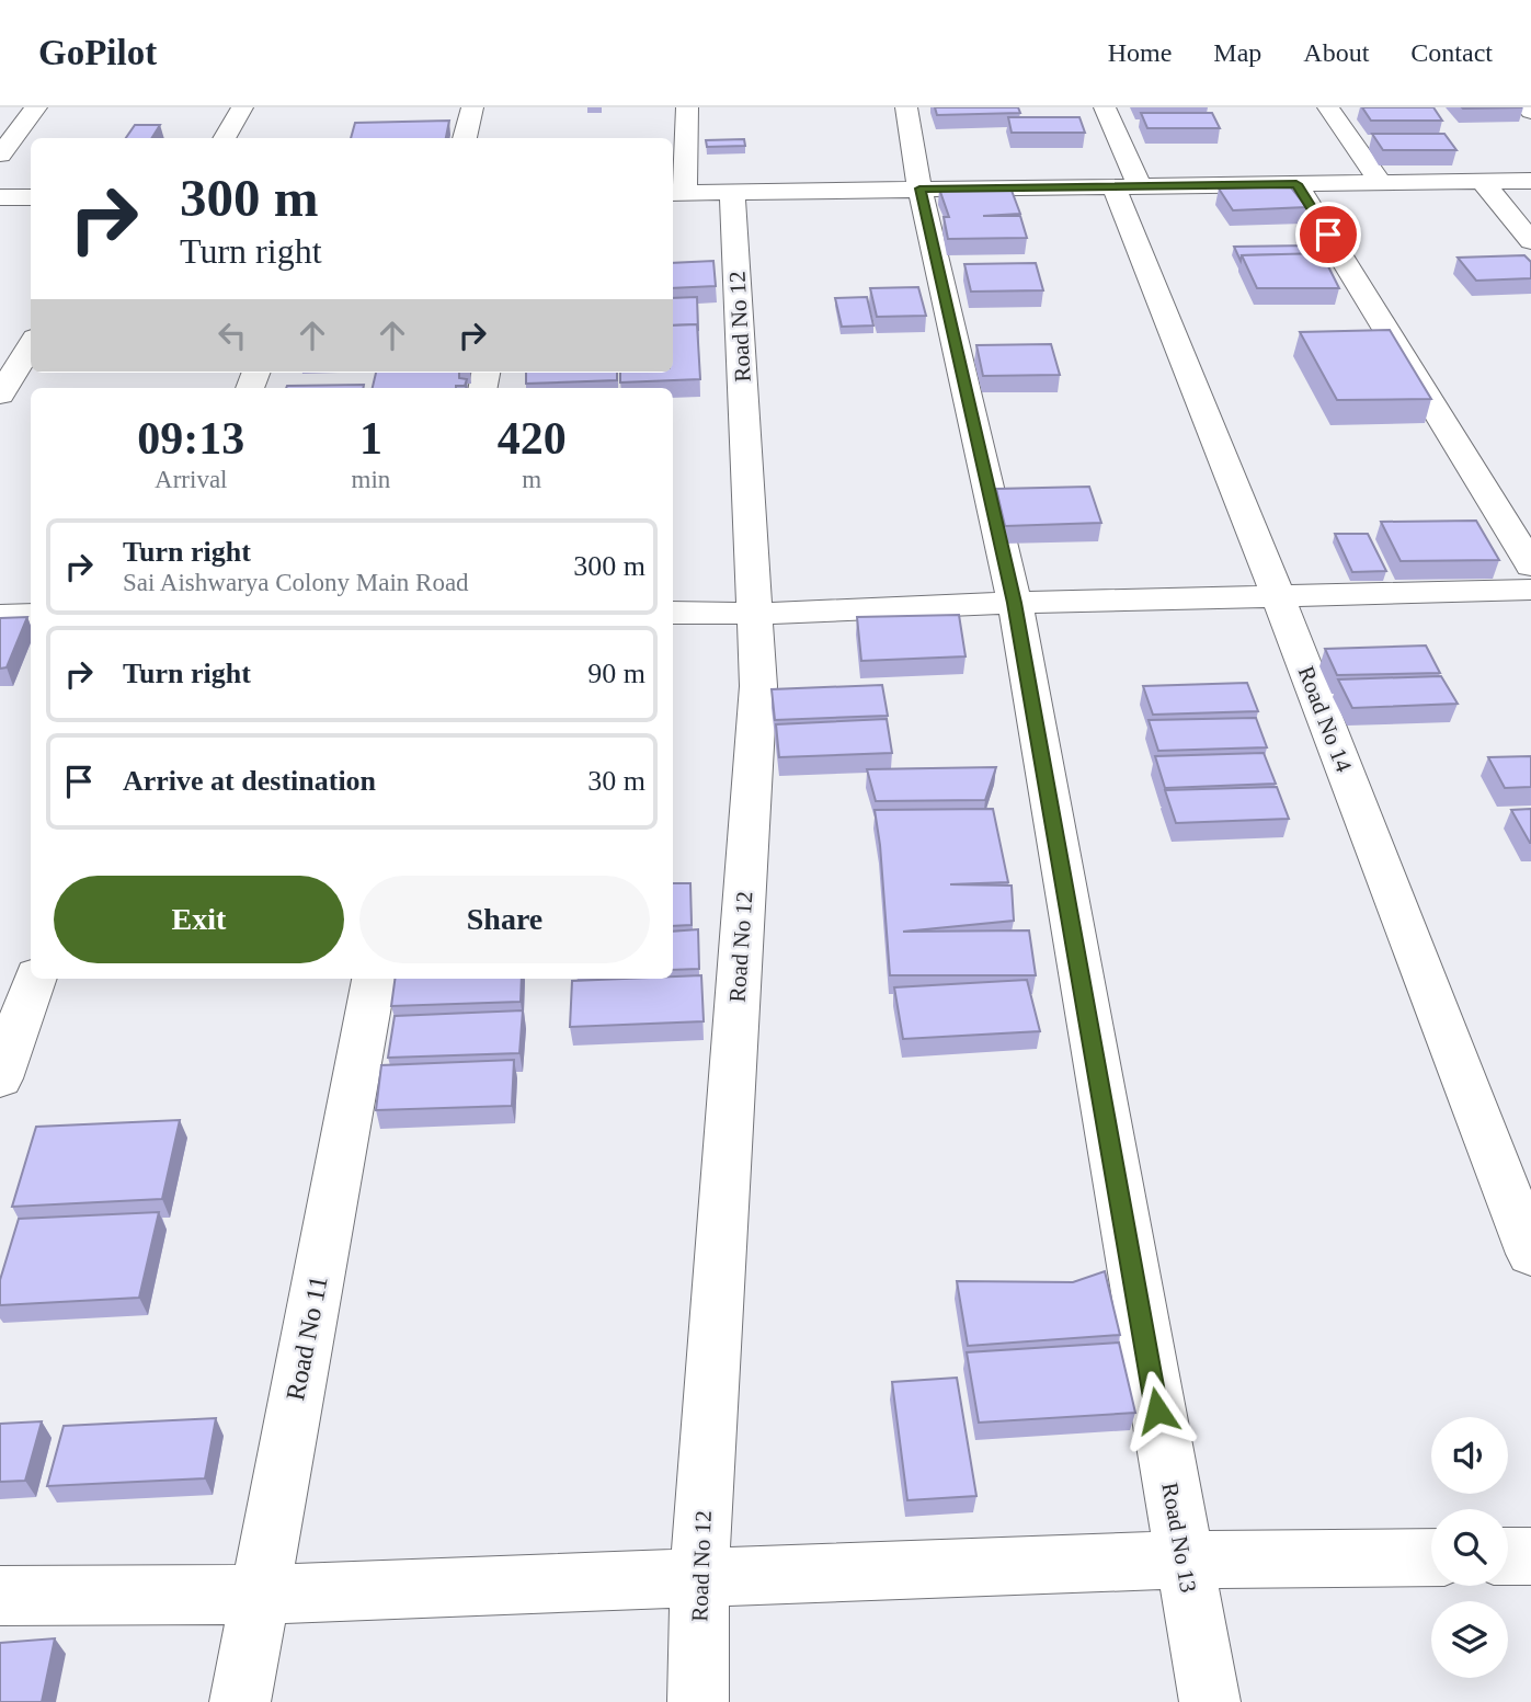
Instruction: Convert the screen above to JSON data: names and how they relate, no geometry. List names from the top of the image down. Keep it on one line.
{"streets":{"street":["Road No 12","Road No 14","Road No 11","Road No 13"]},"page":{"header":"GoPilot","nav":["Home","Map","About","Contact"],"turn":["300 m","Turn right"],"eta":["09:13","Arrival","1","min","420","m"],"list":[{"name":"Turn right","note":"Sai Aishwarya Colony Main Road","value":"300 m"},{"name":"Turn right","value":"90 m"},{"name":"Arrive at destination","value":"30 m"}],"buttons":["Exit","Share"]}}
